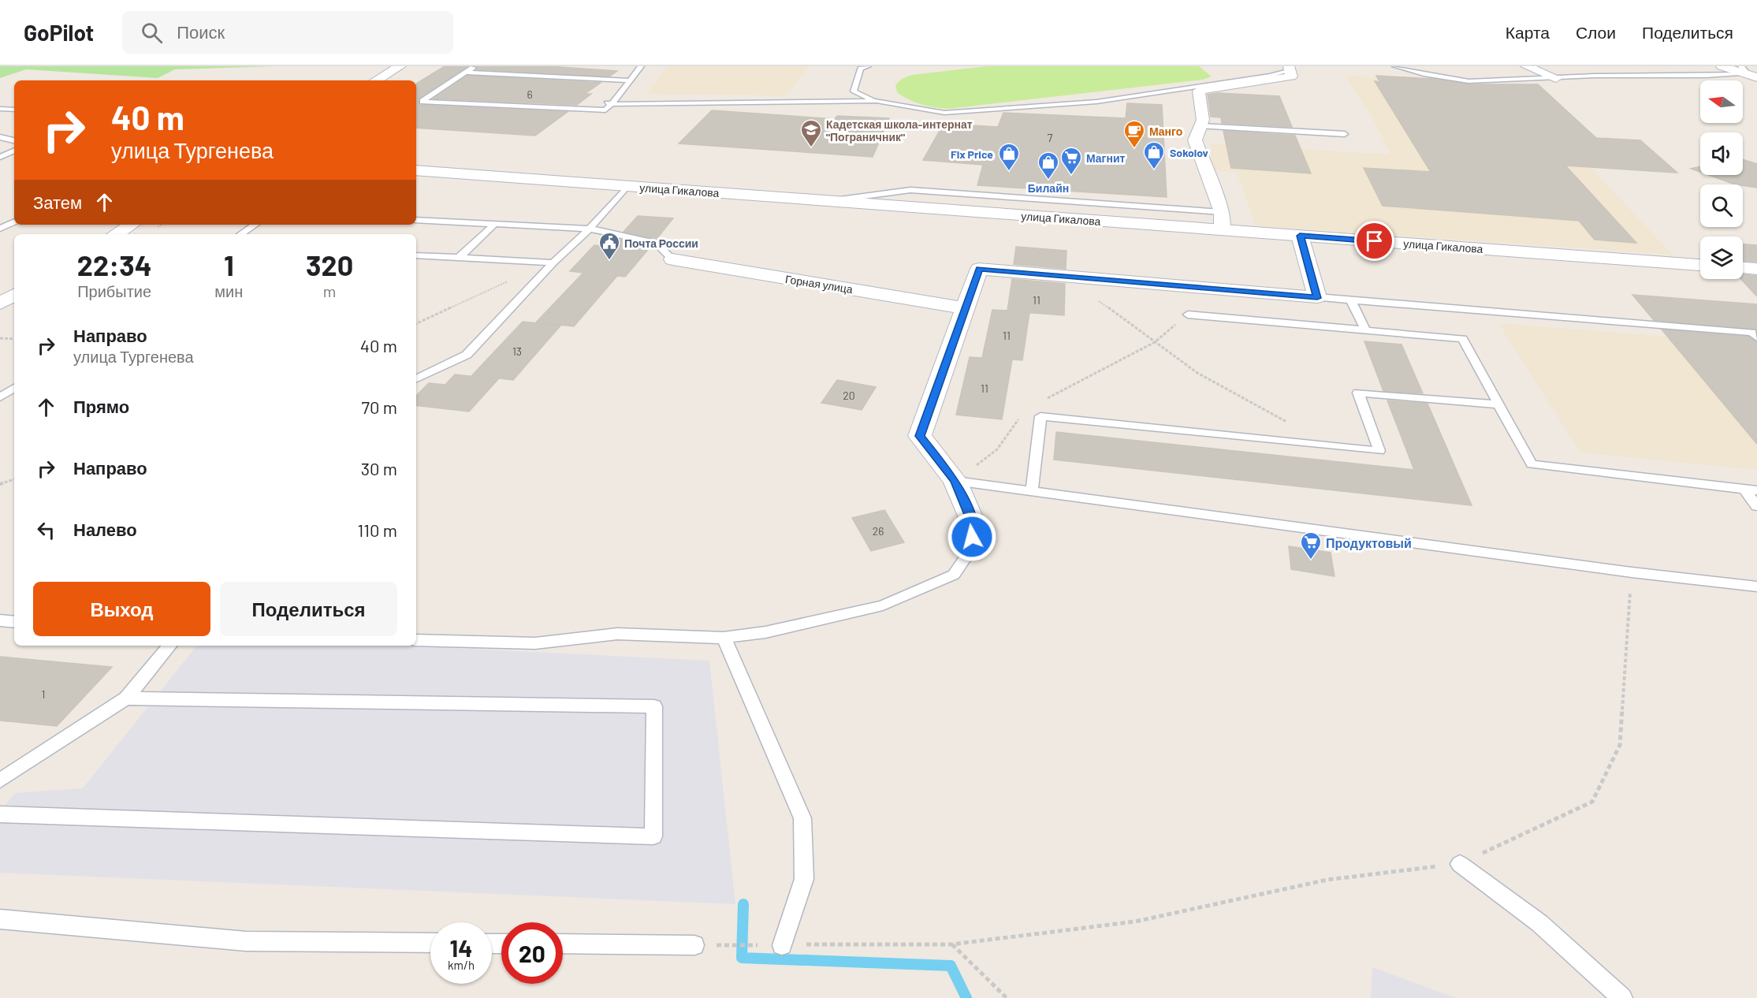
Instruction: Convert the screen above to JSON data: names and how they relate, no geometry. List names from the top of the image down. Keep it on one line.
{"streets":{"street":["улица Гикалова","Горная улица"]},"places":{"school or university":["Кадетская школа-интернат \"Пограничник\""],"cafe":["Манго"],"shop":["Sokolov","Fix Price","Билайн"],"supermarket":["Магнит","Продуктовый"],"public building":["Почта России"]},"house_numbers":["6","7","11","11","13","11","20","26","1"],"north":"left","page":{"header":"GoPilot","search":"Поиск","nav":["Карта","Слои","Поделиться"],"turn":["40 m","улица Тургенева"],"then":"Затем","eta":["22:34","Прибытие","1","мин","320","m"],"list":[{"name":"Направо","note":"улица Тургенева","value":"40 m"},{"name":"Прямо","value":"70 m"},{"name":"Направо","value":"30 m"},{"name":"Налево","value":"110 m"}],"buttons":["Выход","Поделиться"],"speed":"14 km/h","limit":"20"}}
